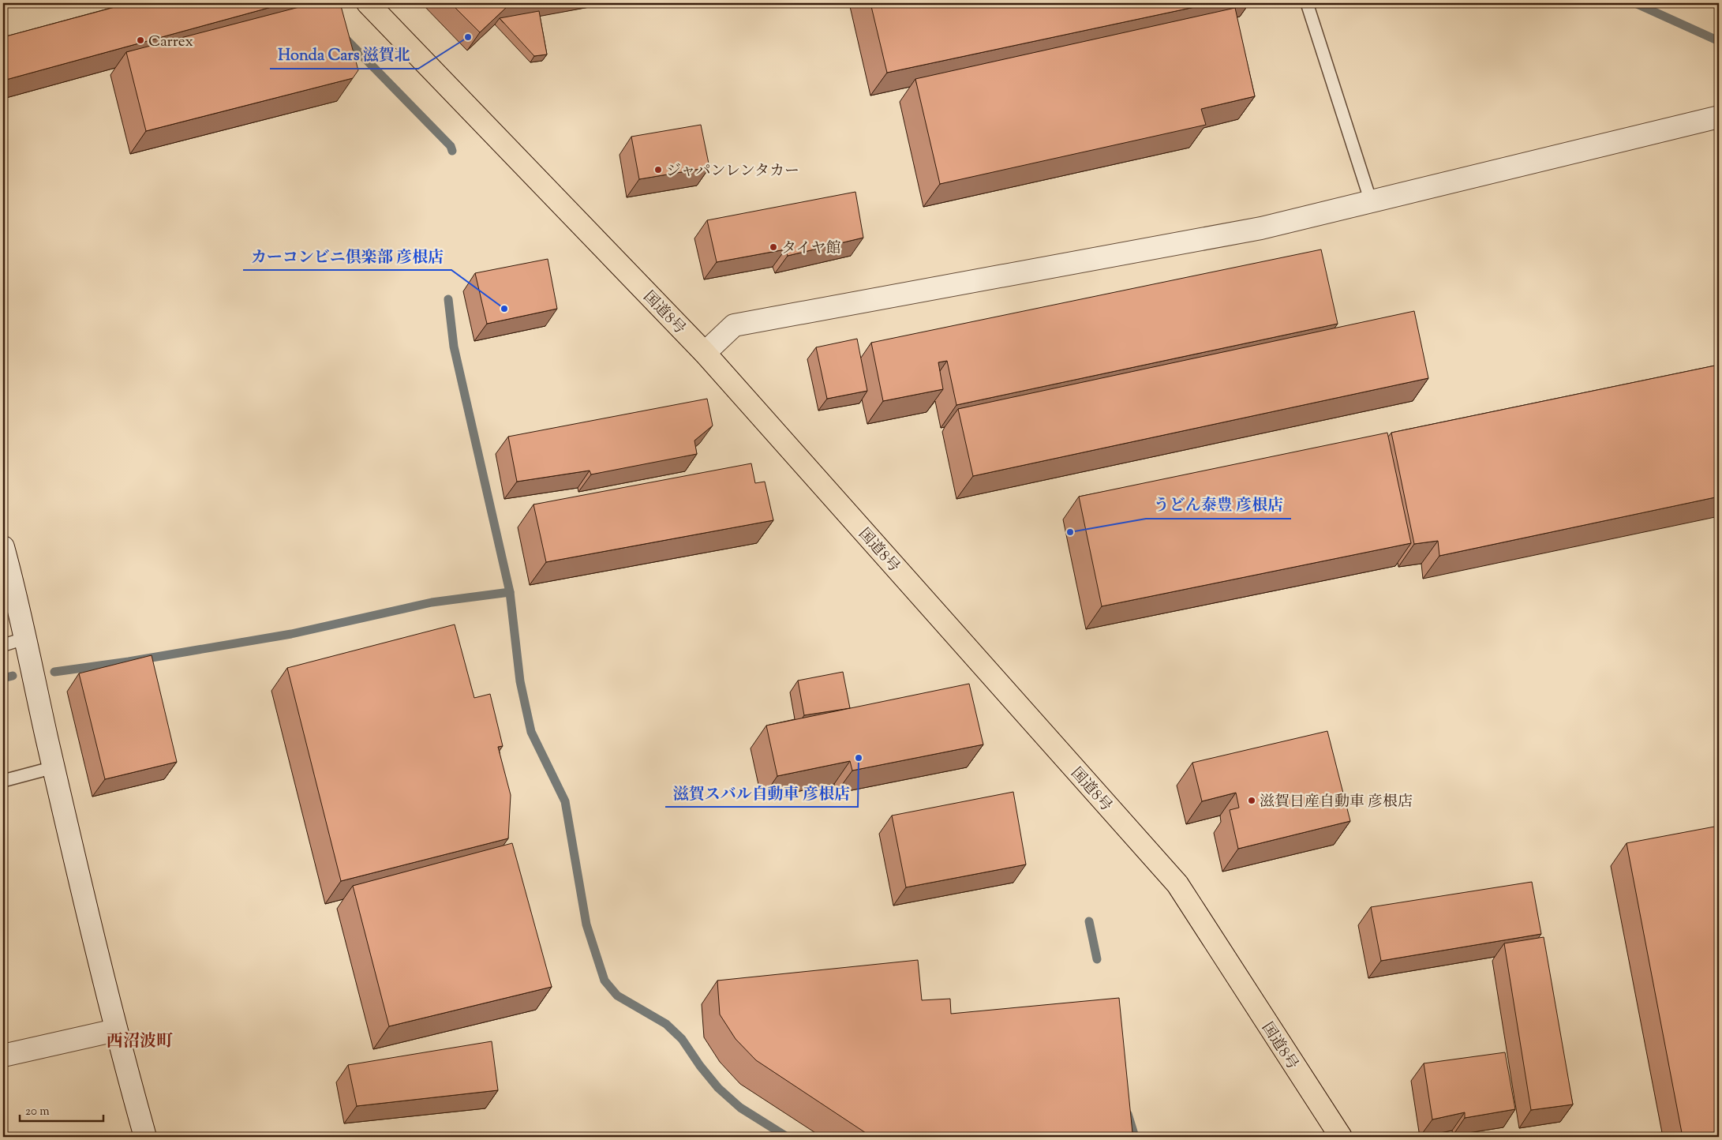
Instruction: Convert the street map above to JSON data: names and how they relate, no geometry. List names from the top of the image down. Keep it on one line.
{"streets":{"highway":["国道8号"]},"districts":["西沼波町"],"places":["Honda Cars 滋賀北","Carrex","ジャパンレンタカー","タイヤ館","カーコンビニ倶楽部 彦根店","うどん泰豊 彦根店","滋賀スバル自動車 彦根店","滋賀日産自動車 彦根店"],"scale_bar":"20 m"}
